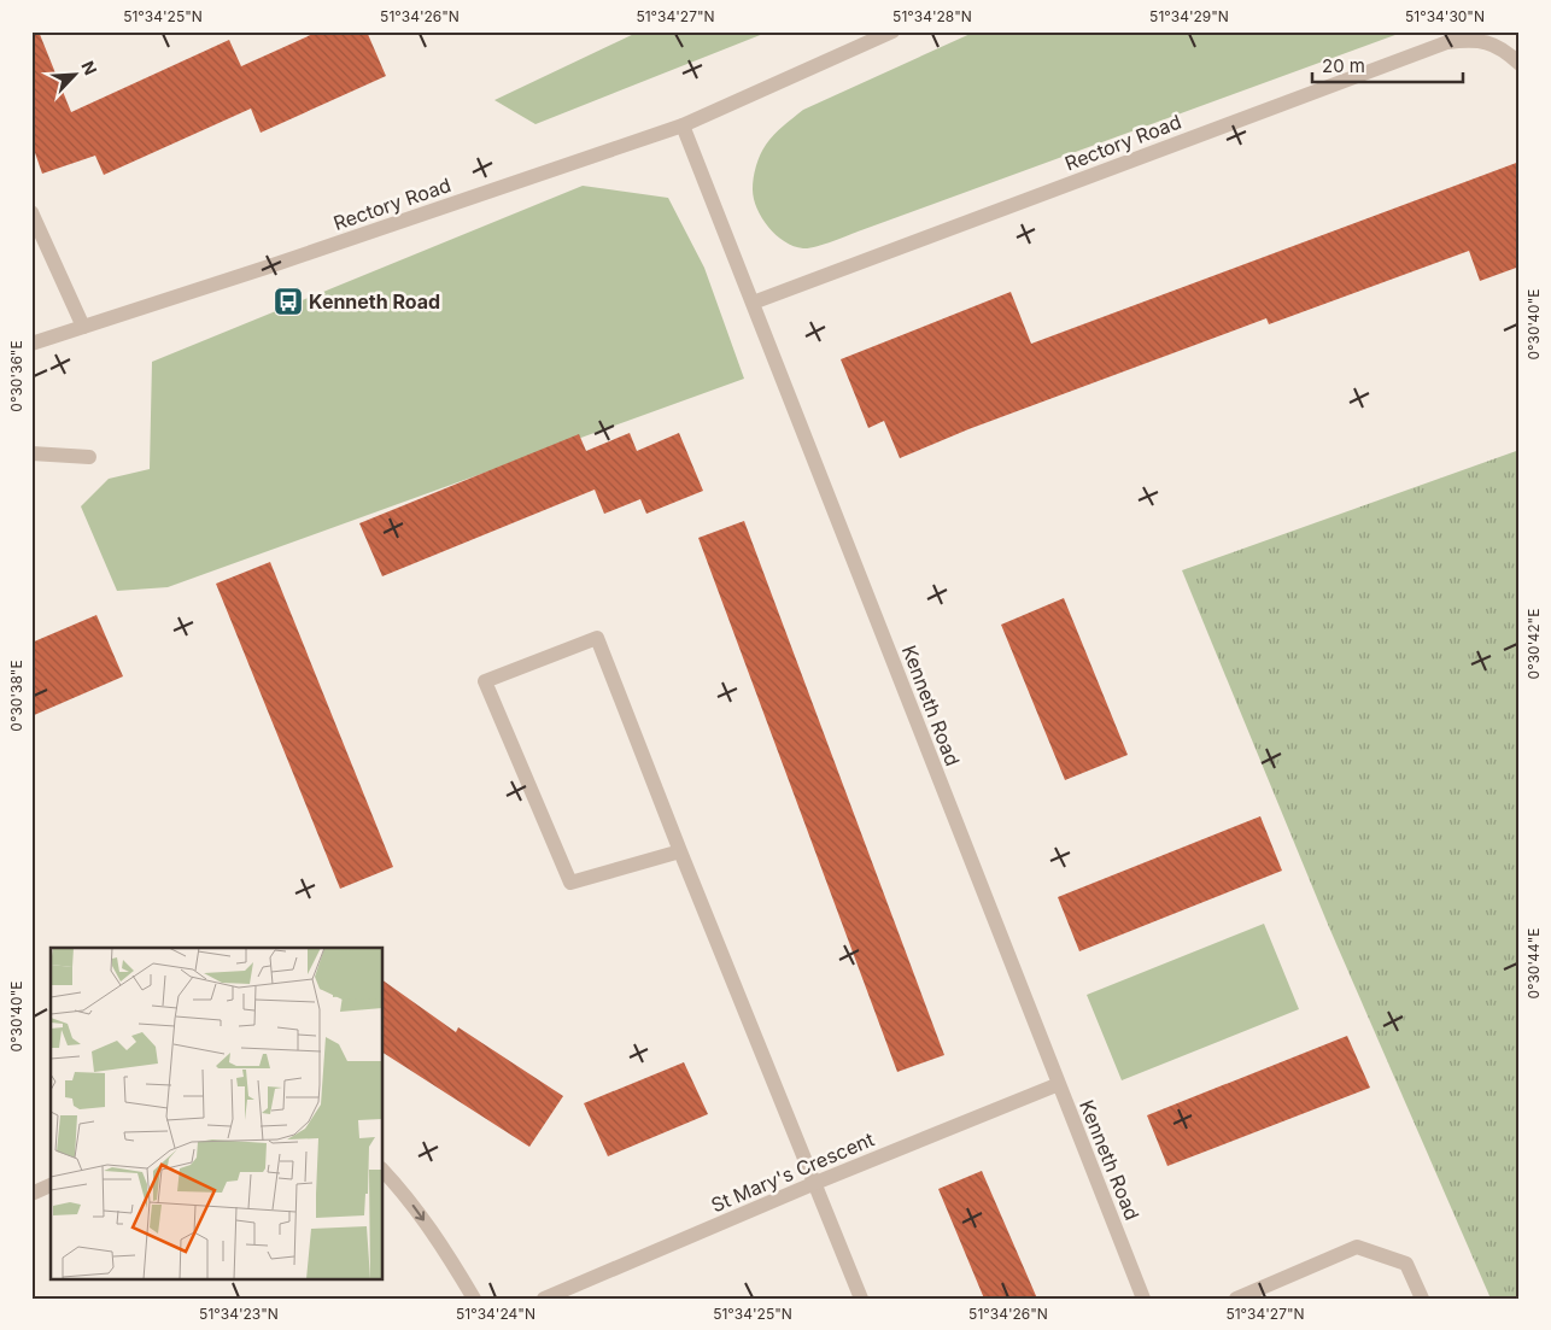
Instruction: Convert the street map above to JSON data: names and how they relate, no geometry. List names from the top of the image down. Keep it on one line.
{"streets":{"street":["Rectory Road","Kenneth Road","St Mary's Crescent"]},"crossings":[["Rectory Road","Kenneth Road"],["Kenneth Road","St Mary's Crescent"]],"places":{"bus stop":["Kenneth Road"]},"scale_bar":"20 m","north":"top right","coordinates":["51°34'25\"N","51°34'26\"N","51°34'27\"N","51°34'28\"N","51°34'29\"N","51°34'30\"N","0°30'40\"E","0°30'36\"E","0°30'42\"E","0°30'38\"E","0°30'44\"E","51°34'23\"N","51°34'24\"N"]}
